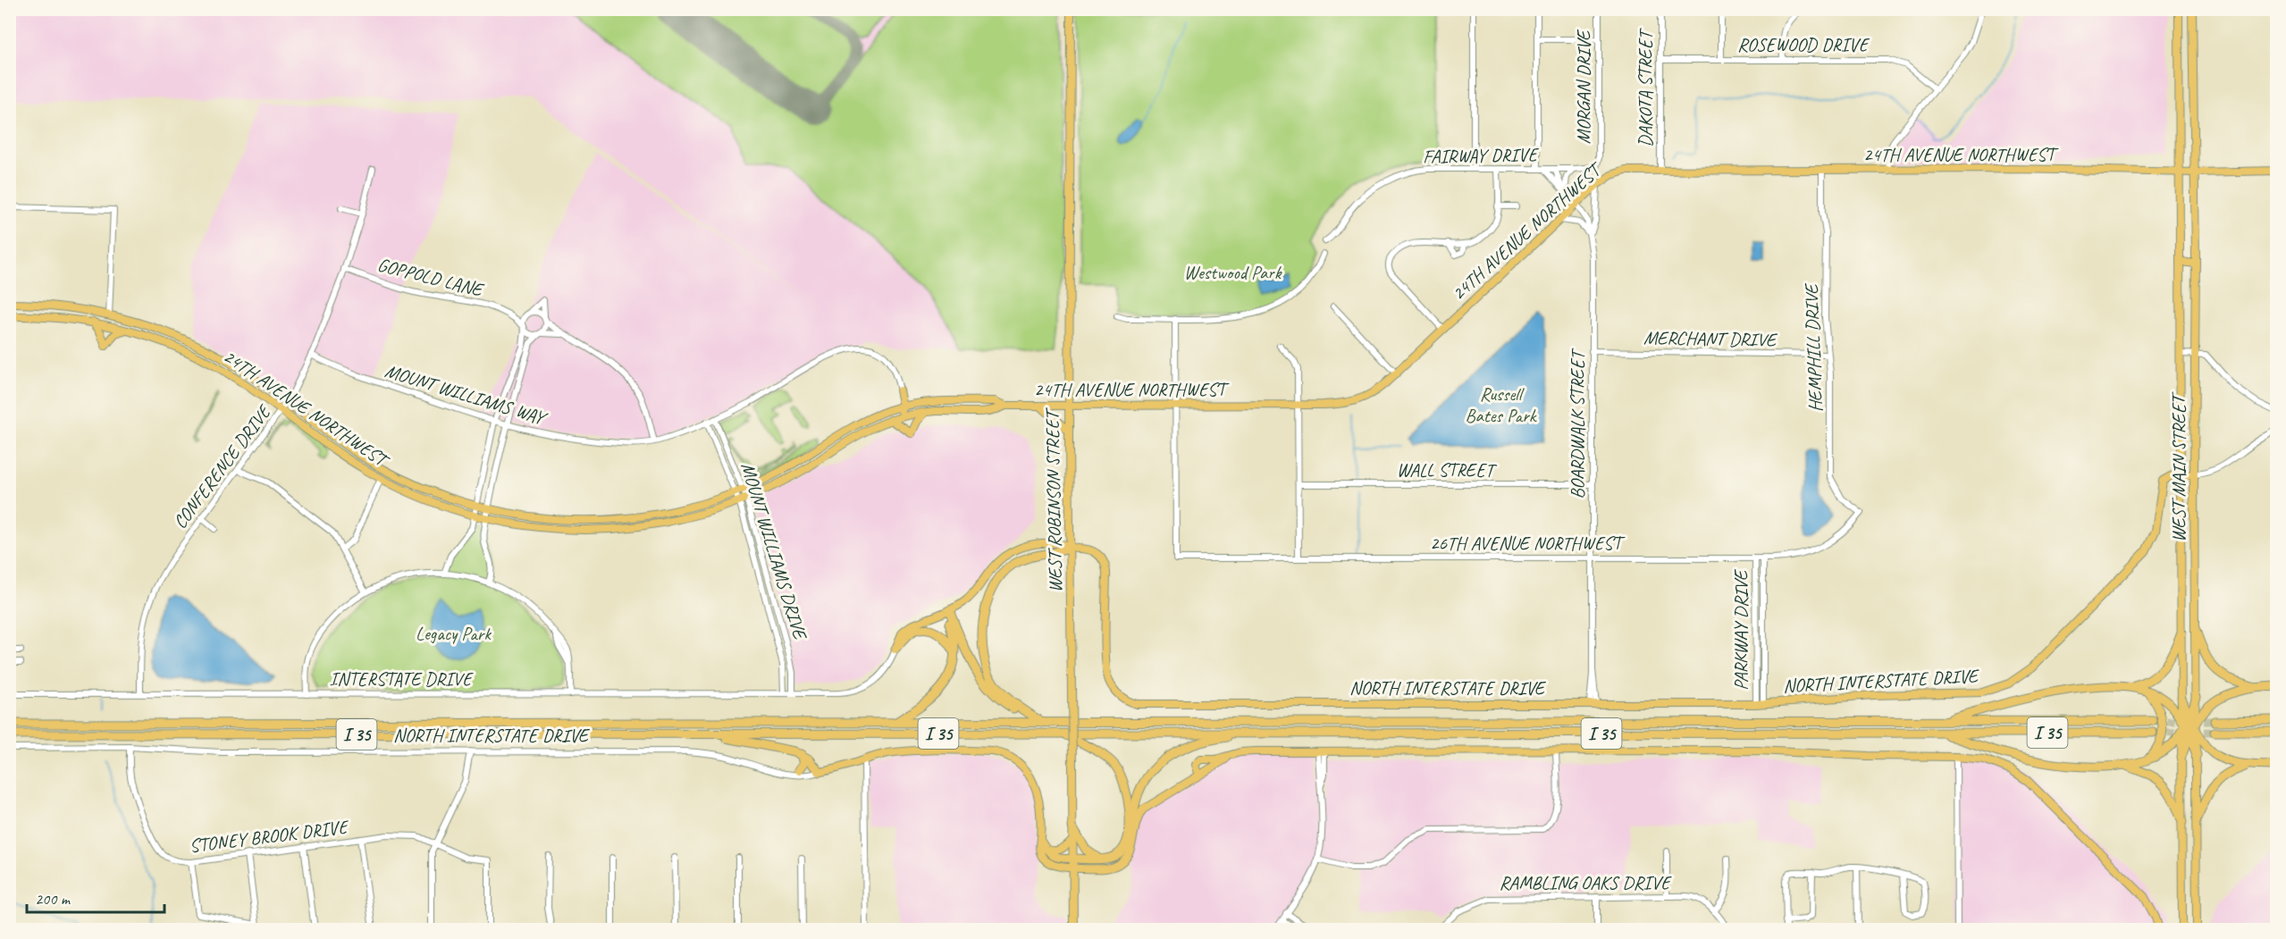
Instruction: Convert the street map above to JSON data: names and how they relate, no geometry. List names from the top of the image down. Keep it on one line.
{"streets":{"highway":["I 35"],"main road":["24TH AVENUE NORTHWEST","WEST MAIN STREET","WEST ROBINSON STREET","NORTH INTERSTATE DRIVE"],"street":["ROSEWOOD DRIVE","MORGAN DRIVE","DAKOTA STREET","FAIRWAY DRIVE","GOPPOLD LANE","MERCHANT DRIVE","HEMPHILL DRIVE","MOUNT WILLIAMS WAY","BOARDWALK STREET","CONFERENCE DRIVE","WALL STREET","26TH AVENUE NORTHWEST","MOUNT WILLIAMS DRIVE","PARKWAY DRIVE","INTERSTATE DRIVE","STONEY BROOK DRIVE","RAMBLING OAKS DRIVE"]},"crossings":[["ROSEWOOD DRIVE","DAKOTA STREET"],["MORGAN DRIVE","FAIRWAY DRIVE"],["DAKOTA STREET","24TH AVENUE NORTHWEST"],["24TH AVENUE NORTHWEST","HEMPHILL DRIVE"],["24TH AVENUE NORTHWEST","BOARDWALK STREET"],["24TH AVENUE NORTHWEST","CONFERENCE DRIVE"],["24TH AVENUE NORTHWEST","WEST MAIN STREET"],["24TH AVENUE NORTHWEST","WEST ROBINSON STREET"],["24TH AVENUE NORTHWEST","26TH AVENUE NORTHWEST"],["24TH AVENUE NORTHWEST","MOUNT WILLIAMS DRIVE"],["FAIRWAY DRIVE","BOARDWALK STREET"],["GOPPOLD LANE","CONFERENCE DRIVE"],["MERCHANT DRIVE","HEMPHILL DRIVE"],["MERCHANT DRIVE","BOARDWALK STREET"],["HEMPHILL DRIVE","26TH AVENUE NORTHWEST"],["MOUNT WILLIAMS WAY","CONFERENCE DRIVE"],["MOUNT WILLIAMS WAY","MOUNT WILLIAMS DRIVE"],["BOARDWALK STREET","WALL STREET"],["BOARDWALK STREET","26TH AVENUE NORTHWEST"],["BOARDWALK STREET","NORTH INTERSTATE DRIVE"],["CONFERENCE DRIVE","INTERSTATE DRIVE"],["WEST MAIN STREET","NORTH INTERSTATE DRIVE"],["WEST ROBINSON STREET","NORTH INTERSTATE DRIVE"],["26TH AVENUE NORTHWEST","PARKWAY DRIVE"],["MOUNT WILLIAMS DRIVE","INTERSTATE DRIVE"],["MOUNT WILLIAMS DRIVE","NORTH INTERSTATE DRIVE"],["PARKWAY DRIVE","NORTH INTERSTATE DRIVE"],["INTERSTATE DRIVE","NORTH INTERSTATE DRIVE"],["NORTH INTERSTATE DRIVE","STONEY BROOK DRIVE"]],"parks":["Westwood Park","Russell Bates Park","Legacy Park"],"scale_bar":"200 m"}
